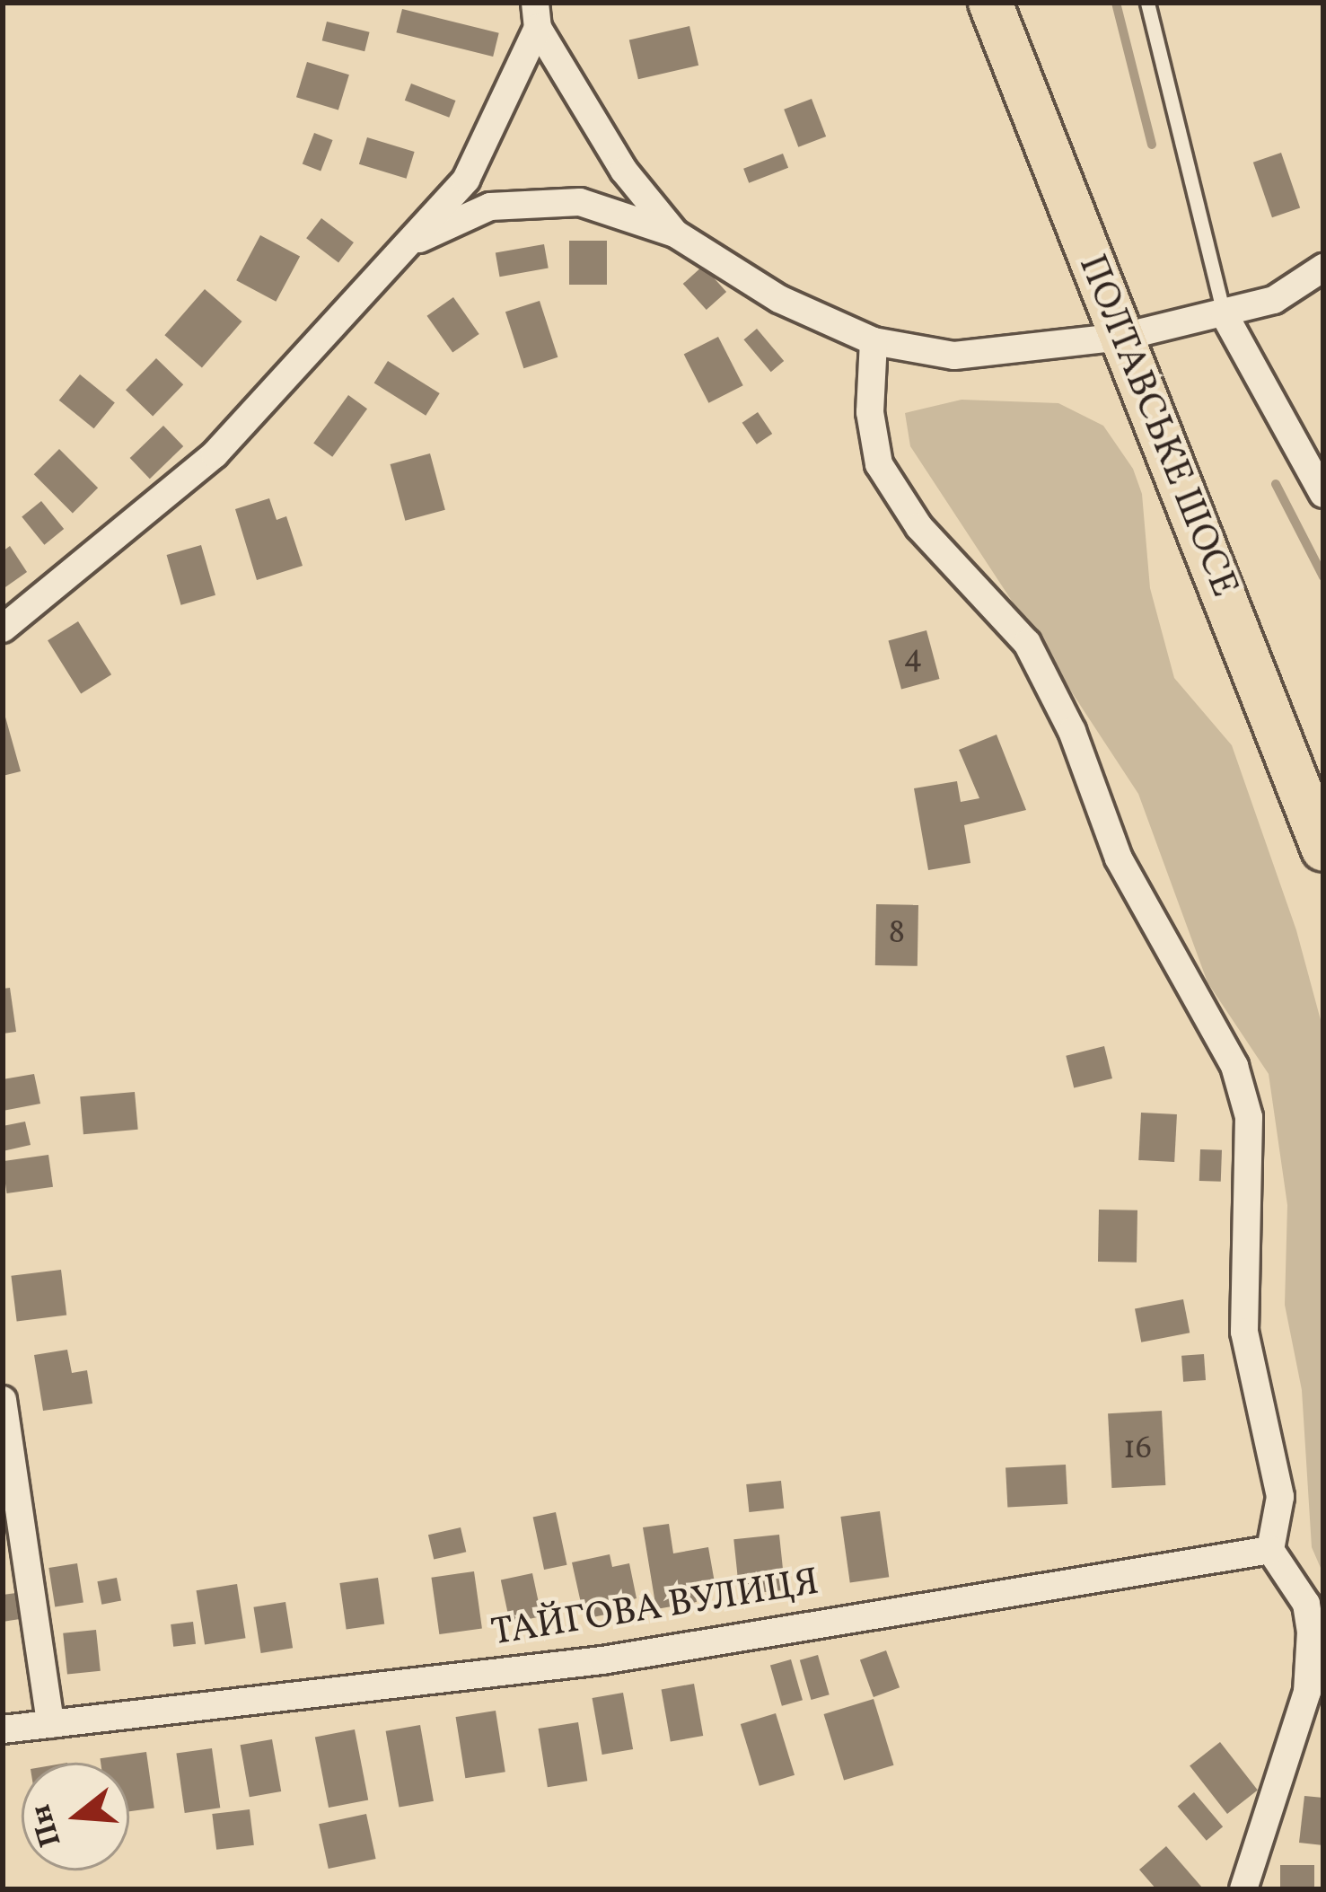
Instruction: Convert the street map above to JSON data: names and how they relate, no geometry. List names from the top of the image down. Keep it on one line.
{"streets":{"main road":["ПОЛТАВСЬКЕ ШОСЕ"],"street":["ТАЙГОВА ВУЛИЦЯ"]},"house_numbers":["4","8","16"],"north":"left"}
